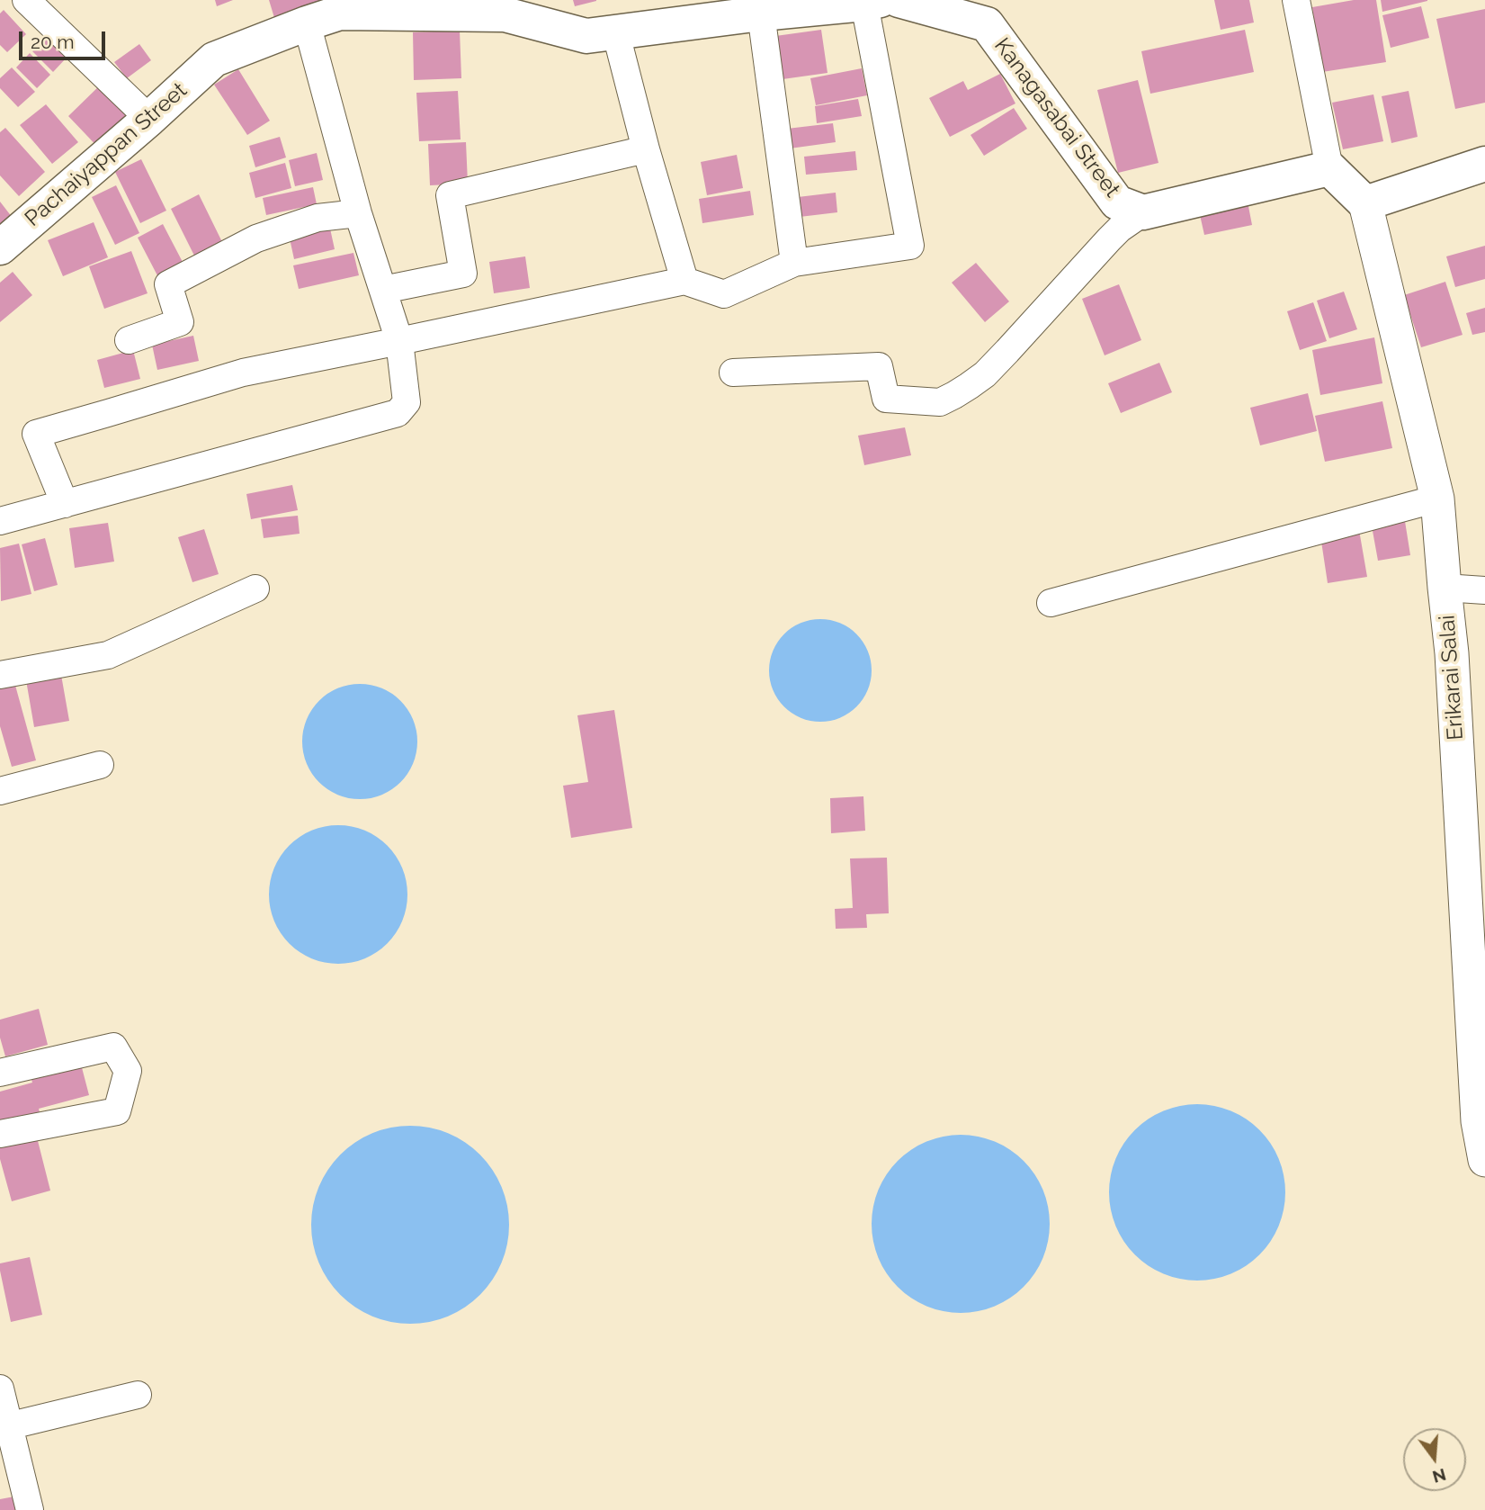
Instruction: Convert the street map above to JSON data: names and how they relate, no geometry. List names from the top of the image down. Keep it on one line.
{"streets":{"main road":["Kanagasabai Street","Pachaiyappan Street"],"street":["Erikarai Salai"]},"crossings":[["Kanagasabai Street","Pachaiyappan Street"]],"scale_bar":"20 m","north":"bottom"}
